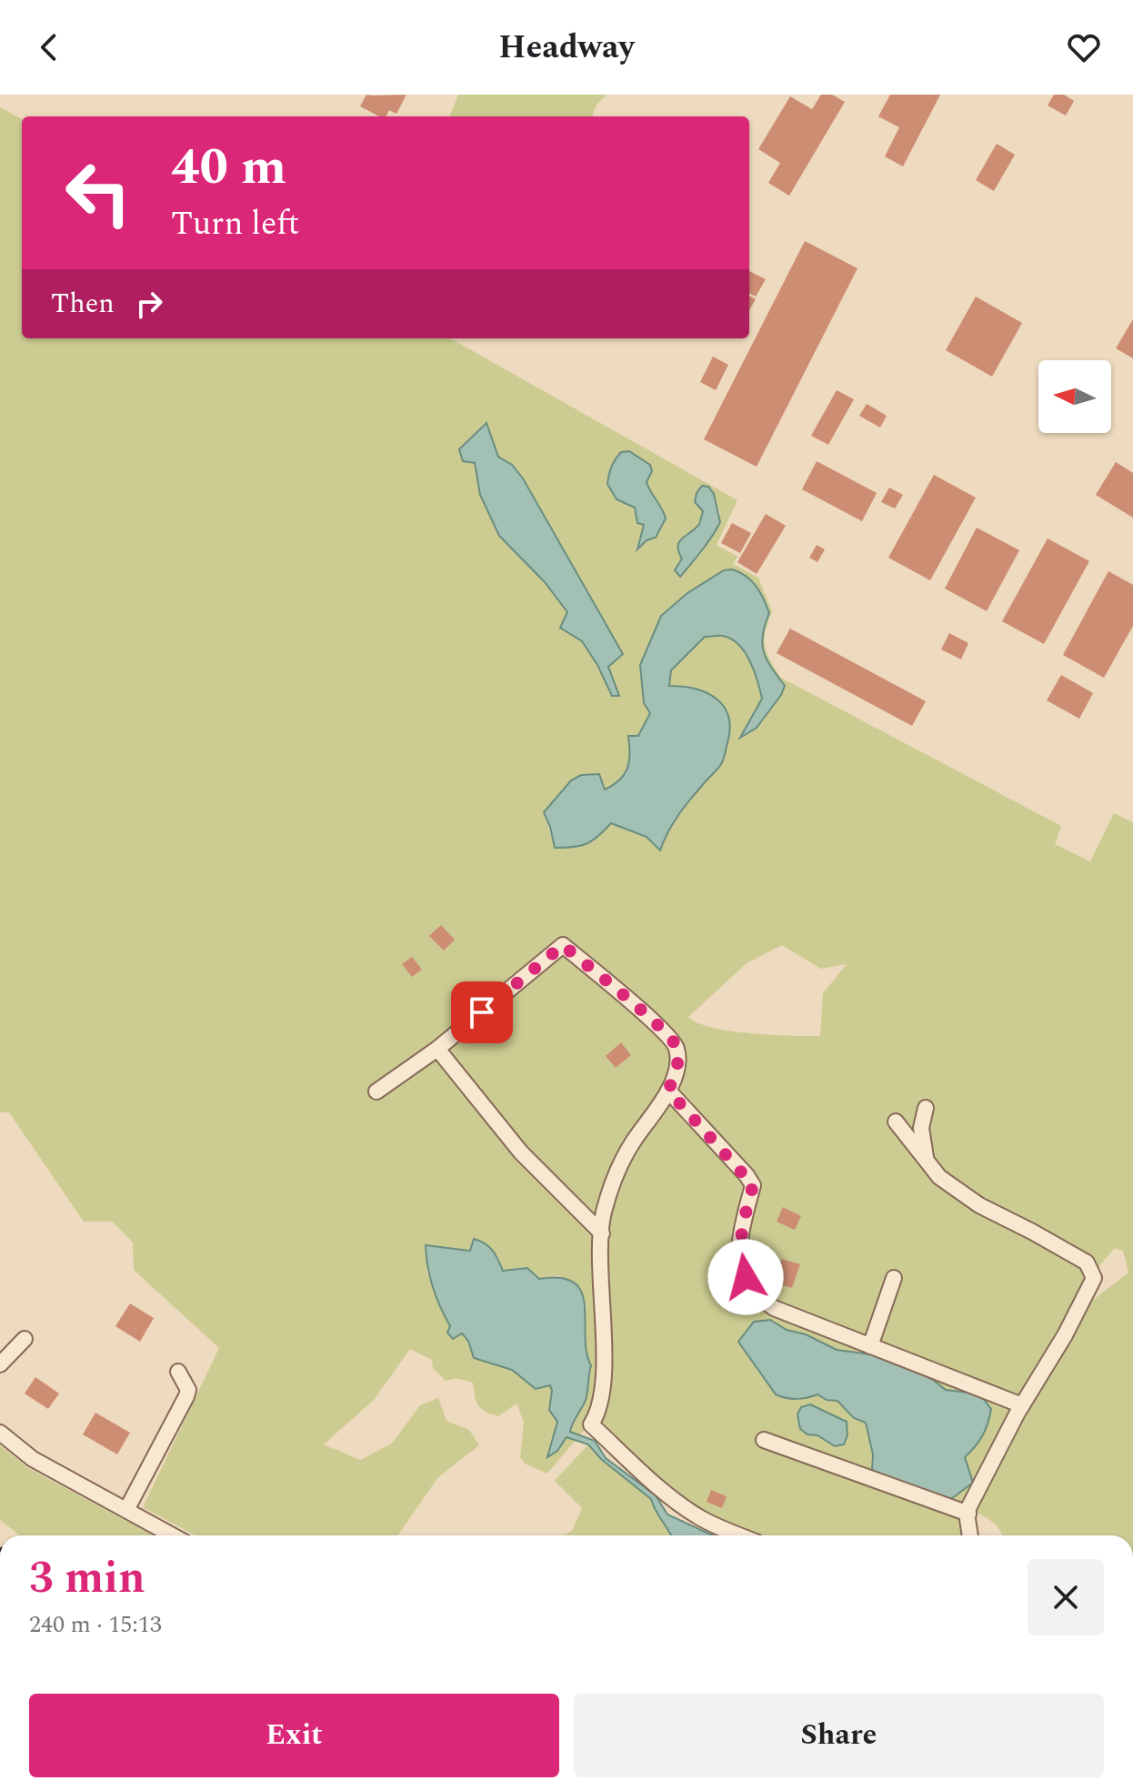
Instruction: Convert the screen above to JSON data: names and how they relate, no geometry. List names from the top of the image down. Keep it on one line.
{"north":"left","page":{"header":"Headway","turn":["40 m","Turn left"],"then":"Then","heading":["3 min","240 m · 15:13"],"buttons":["Exit","Share"]}}
